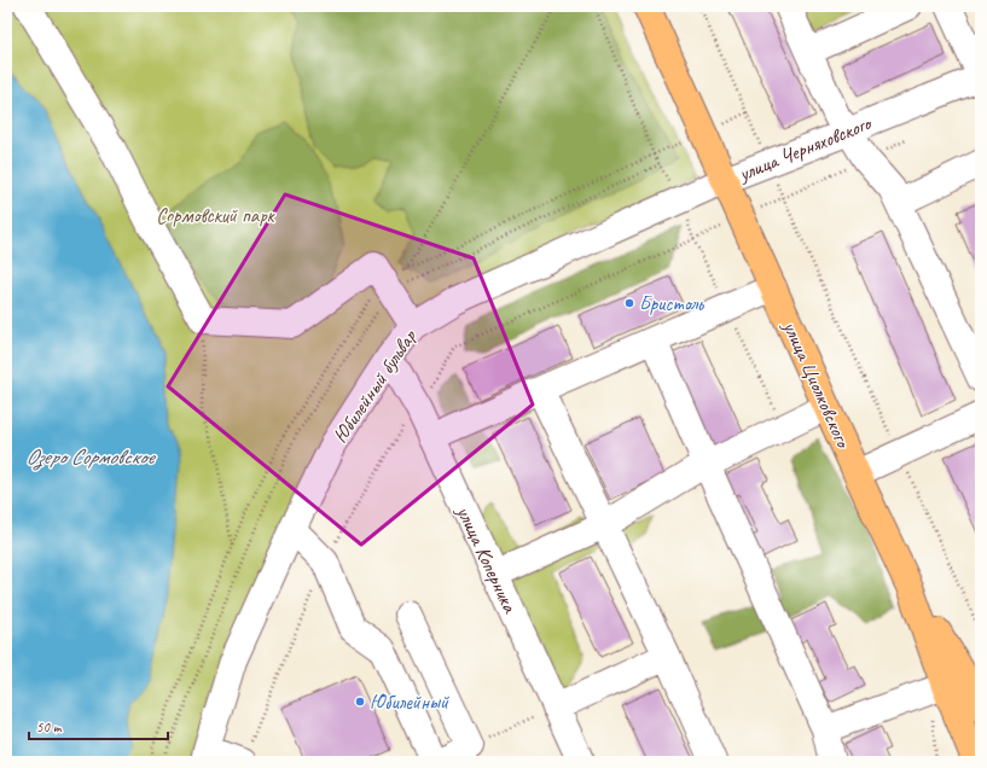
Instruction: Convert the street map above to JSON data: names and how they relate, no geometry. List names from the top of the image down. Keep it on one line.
{"streets":{"main road":["улица Черняховского","улица Циолковского"],"street":["Юбилейный бульвар","улица Коперника"]},"crossings":[["улица Черняховского","улица Циолковского"],["улица Черняховского","Юбилейный бульвар"],["улица Циолковского","Юбилейный бульвар"],["Юбилейный бульвар","улица Коперника"]],"water":["Озеро Сормовское"],"parks":["Сормовский парк"],"places":["Бристоль","Юбилейный"],"scale_bar":"50 m"}
